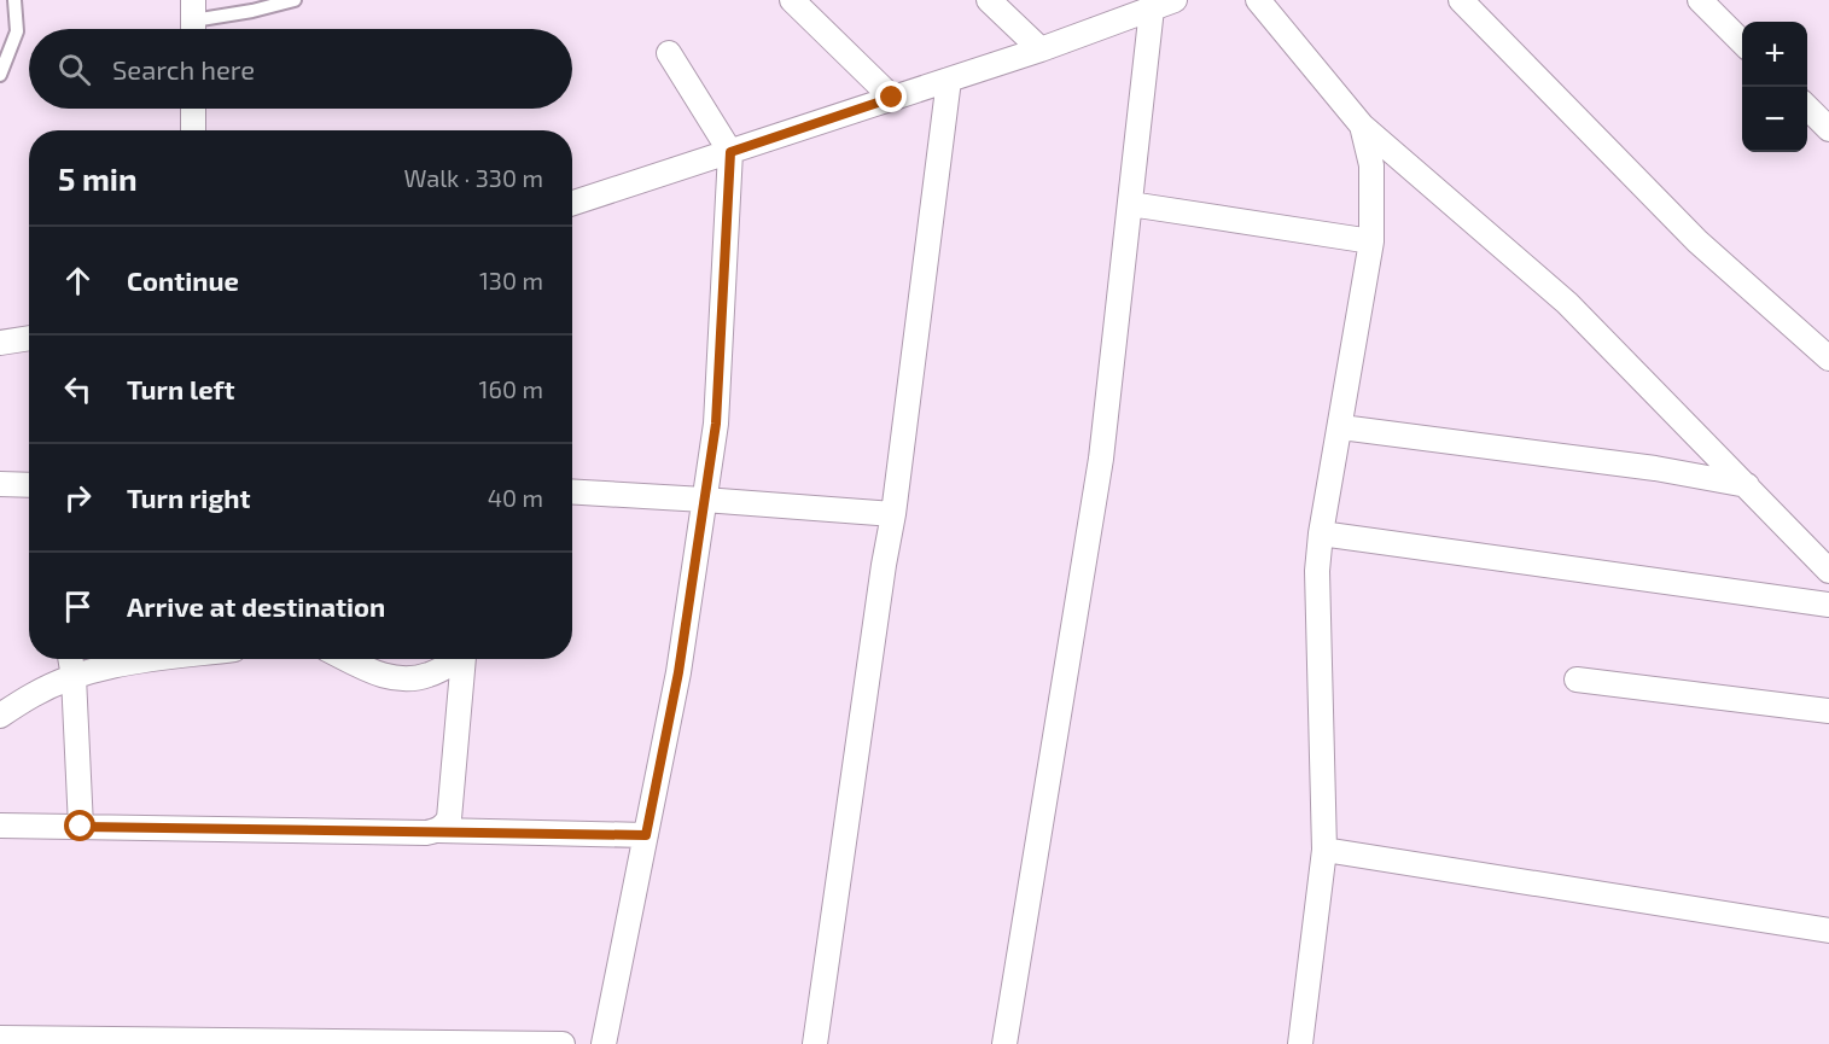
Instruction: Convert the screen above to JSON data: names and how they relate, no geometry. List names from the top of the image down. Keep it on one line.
{"page":{"map_buttons":["+","−"],"search":"Search here","heading":["5 min","Walk · 330 m"],"list":[["Continue","130 m"],["Turn left","160 m"],["Turn right","40 m"],"Arrive at destination"]}}
